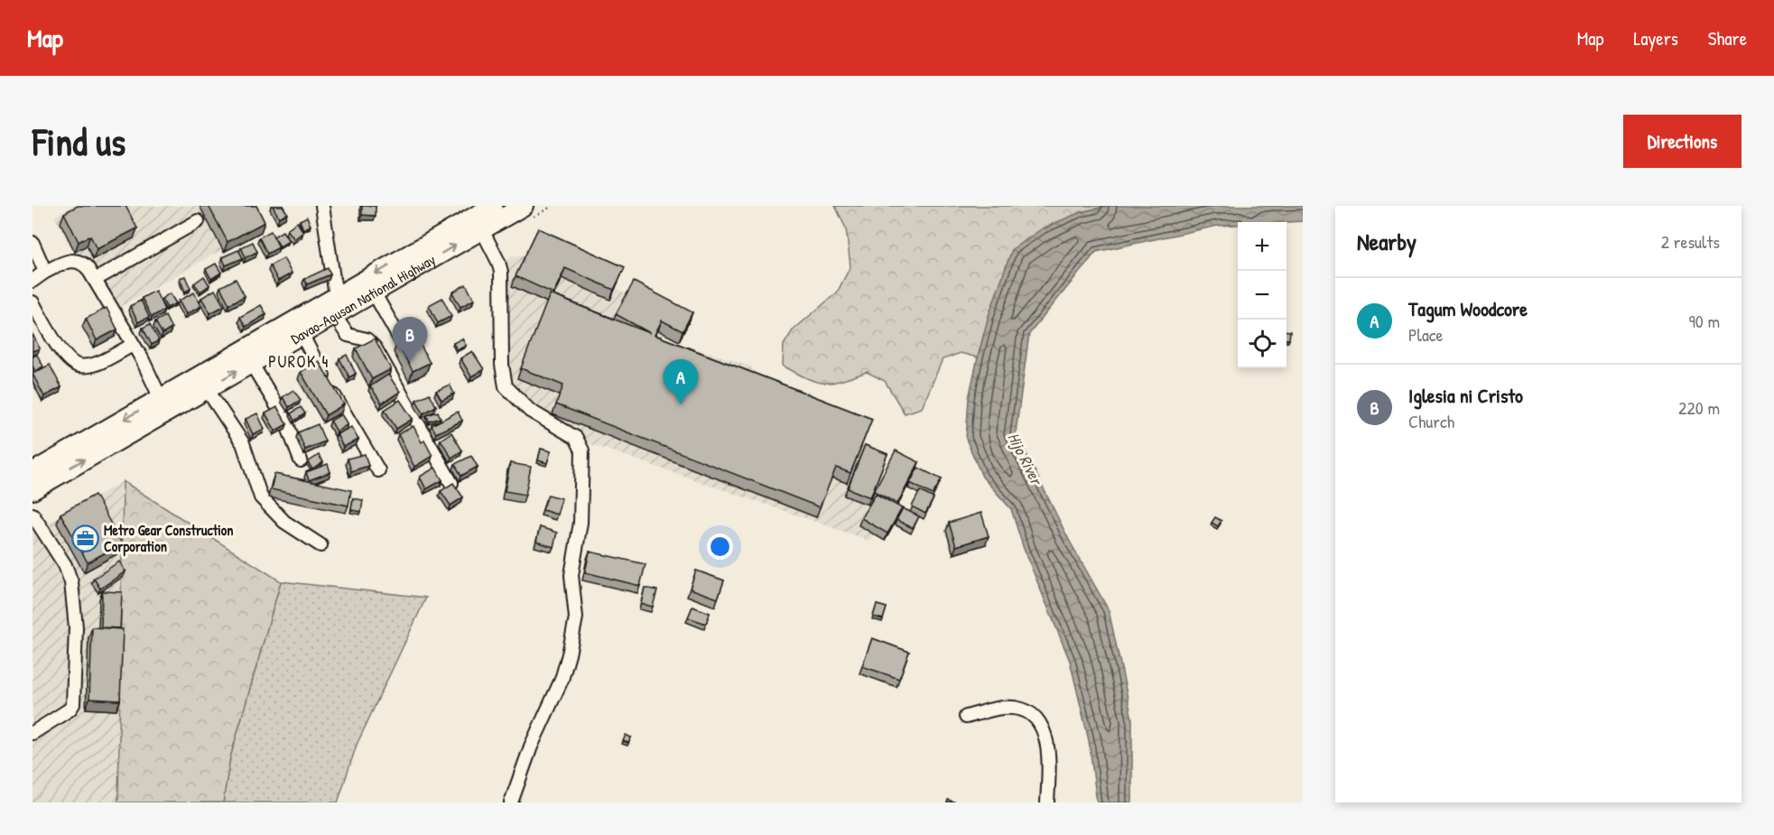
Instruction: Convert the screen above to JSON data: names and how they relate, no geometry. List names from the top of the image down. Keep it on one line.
{"streets":{"highway":["Davao-Agusan National Highway"]},"districts":["PUROK 4"],"water":["Hijo River"],"places":{"office":["Metro Gear Construction Corporation"]},"page":{"header":"Map","nav":["Map","Layers","Share"],"buttons":"Directions","title":"Find us","heading":["Nearby","2 results"],"map_buttons":["+","−"],"list":[{"mark":"A","name":"Tagum Woodcore","note":"Place","value":"90 m"},{"mark":"B","name":"Iglesia ni Cristo","note":"Church","value":"220 m"}],"pins":["B","A"]}}
